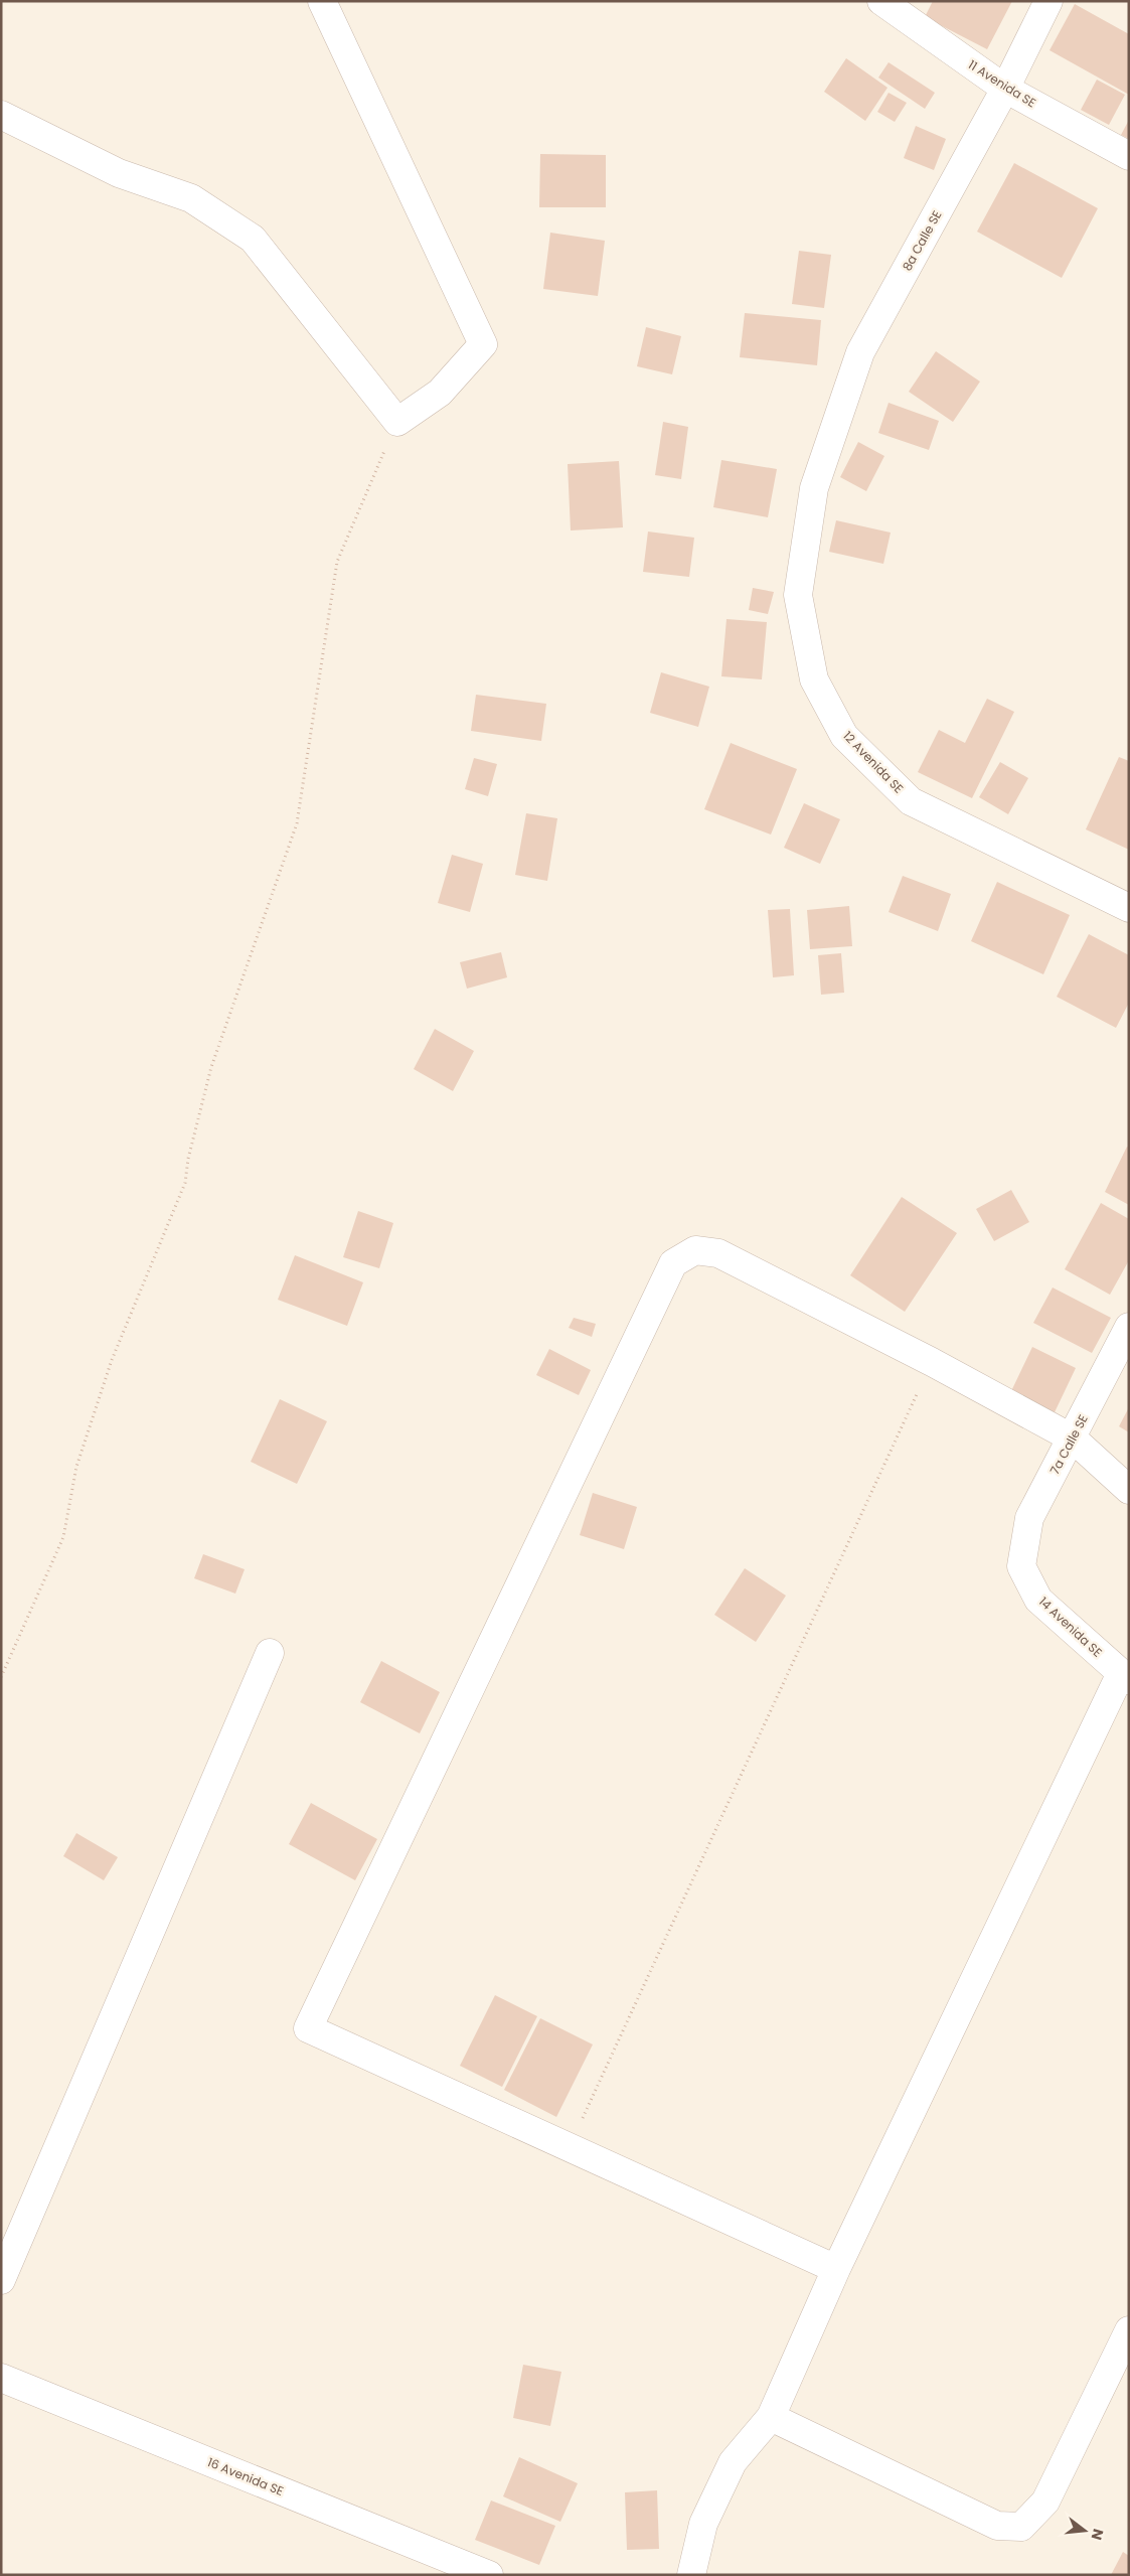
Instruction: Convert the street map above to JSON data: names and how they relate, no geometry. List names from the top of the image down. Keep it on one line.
{"streets":{"street":["11 Avenida SE","8a Calle SE","12 Avenida SE","7a Calle SE","14 Avenida SE","16 Avenida SE"]},"crossings":[["11 Avenida SE","8a Calle SE"],["8a Calle SE","12 Avenida SE"],["7a Calle SE","14 Avenida SE"]],"north":"right"}
